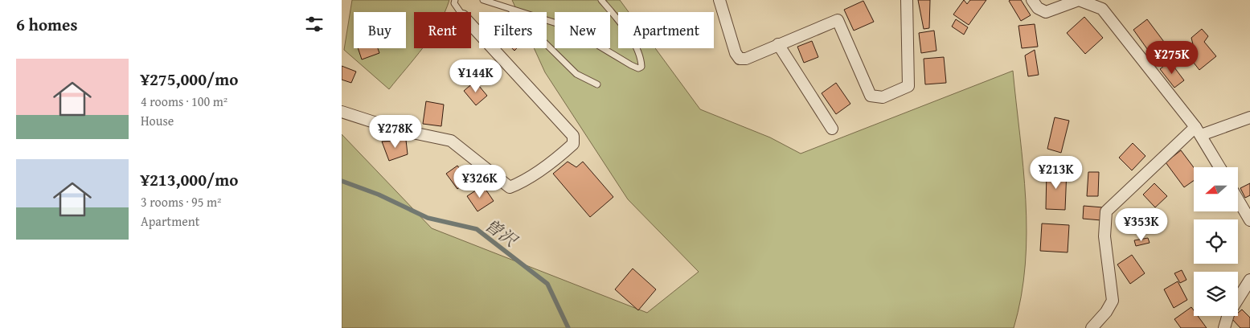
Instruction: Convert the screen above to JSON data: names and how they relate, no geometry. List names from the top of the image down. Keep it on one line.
{"water":["曽沢"],"north":"left","page":{"heading":"6 homes","chip":["Buy","Rent","Filters","New","Apartment"],"price":["¥275K","¥144K","¥278K","¥213K","¥326K","¥353K"],"list":[{"name":"¥275,000/mo","note":"4 rooms · 100 m² · House"},{"name":"¥213,000/mo","note":"3 rooms · 95 m² · Apartment"}]}}
